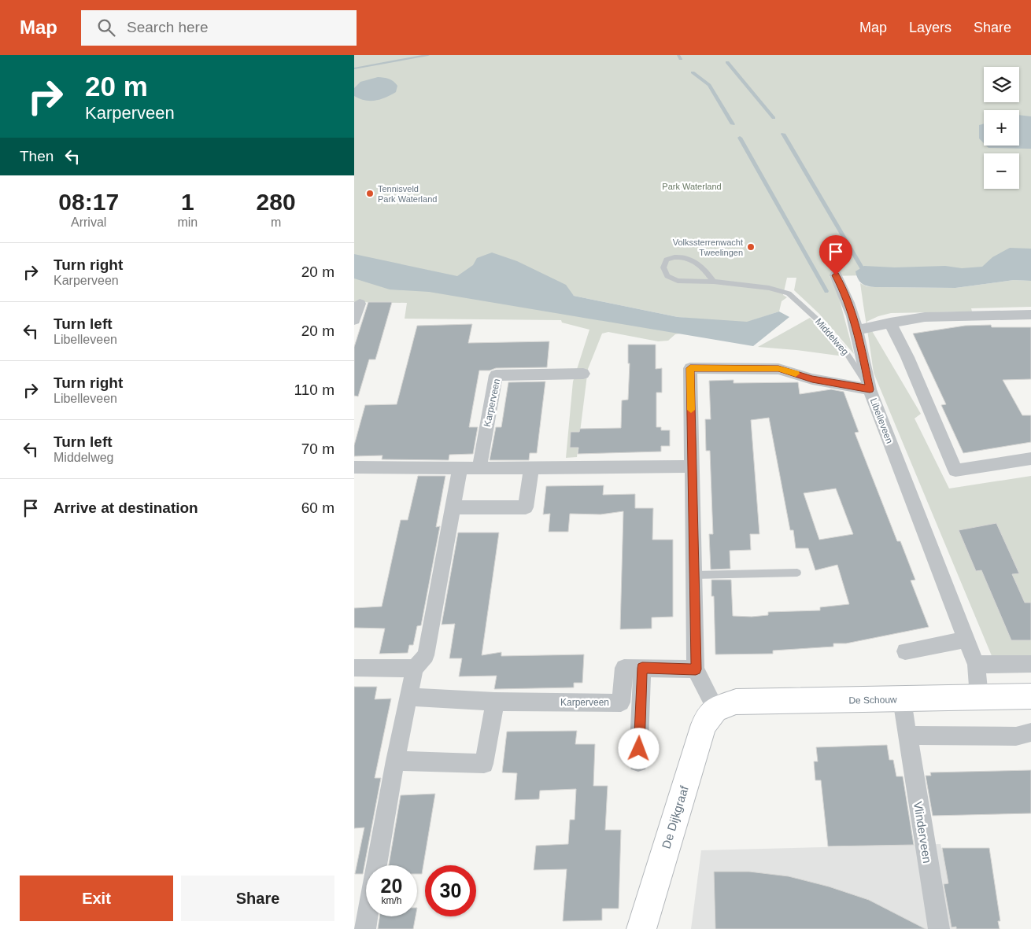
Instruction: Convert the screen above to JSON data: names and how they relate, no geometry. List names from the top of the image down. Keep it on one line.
{"streets":{"street":["Middelweg","Karperveen","Libelleveen","De Schouw","De Dijkgraaf","Vlinderveen"]},"crossings":[["Middelweg","Libelleveen"],["Karperveen","Libelleveen"],["Libelleveen","De Schouw"],["Libelleveen","De Dijkgraaf"],["De Schouw","De Dijkgraaf"],["De Schouw","Vlinderveen"]],"parks":["Park Waterland"],"places":["Tennisveld Park Waterland","Volkssterrenwacht Tweelingen"],"page":{"header":"Map","search":"Search here","nav":["Map","Layers","Share"],"turn":["20 m","Karperveen"],"map_buttons":["+","−"],"then":"Then","eta":["08:17","Arrival","1","min","280","m"],"list":[{"name":"Turn right","note":"Karperveen","value":"20 m"},{"name":"Turn left","note":"Libelleveen","value":"20 m"},{"name":"Turn right","note":"Libelleveen","value":"110 m"},{"name":"Turn left","note":"Middelweg","value":"70 m"},{"name":"Arrive at destination","value":"60 m"}],"speed":"20 km/h","limit":"30","buttons":["Exit","Share"]}}
